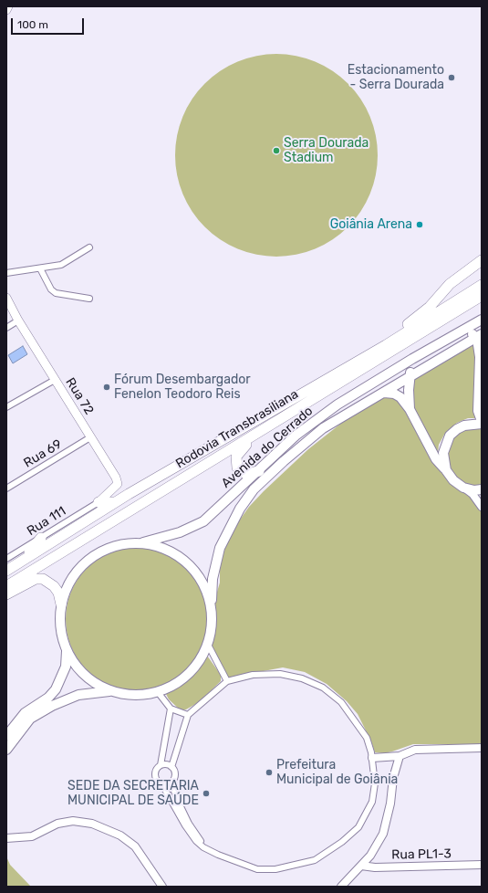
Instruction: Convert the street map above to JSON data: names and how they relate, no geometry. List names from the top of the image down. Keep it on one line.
{"streets":{"highway":["Rodovia Transbrasiliana"],"main road":["Rua 72","Avenida do Cerrado"],"street":["Rua 69","Rua 111","Rua PL1-3"]},"crossings":[["Rua 72","Rua 69"],["Rua 72","Rua 111"]],"places":["Estacionamento - Serra Dourada","Serra Dourada Stadium","Goiânia Arena","Fórum Desembargador Fenelon Teodoro Reis","Prefeitura Municipal de Goiânia","SEDE DA SECRETARIA MUNICIPAL DE SAÚDE"],"scale_bar":"100 m"}
